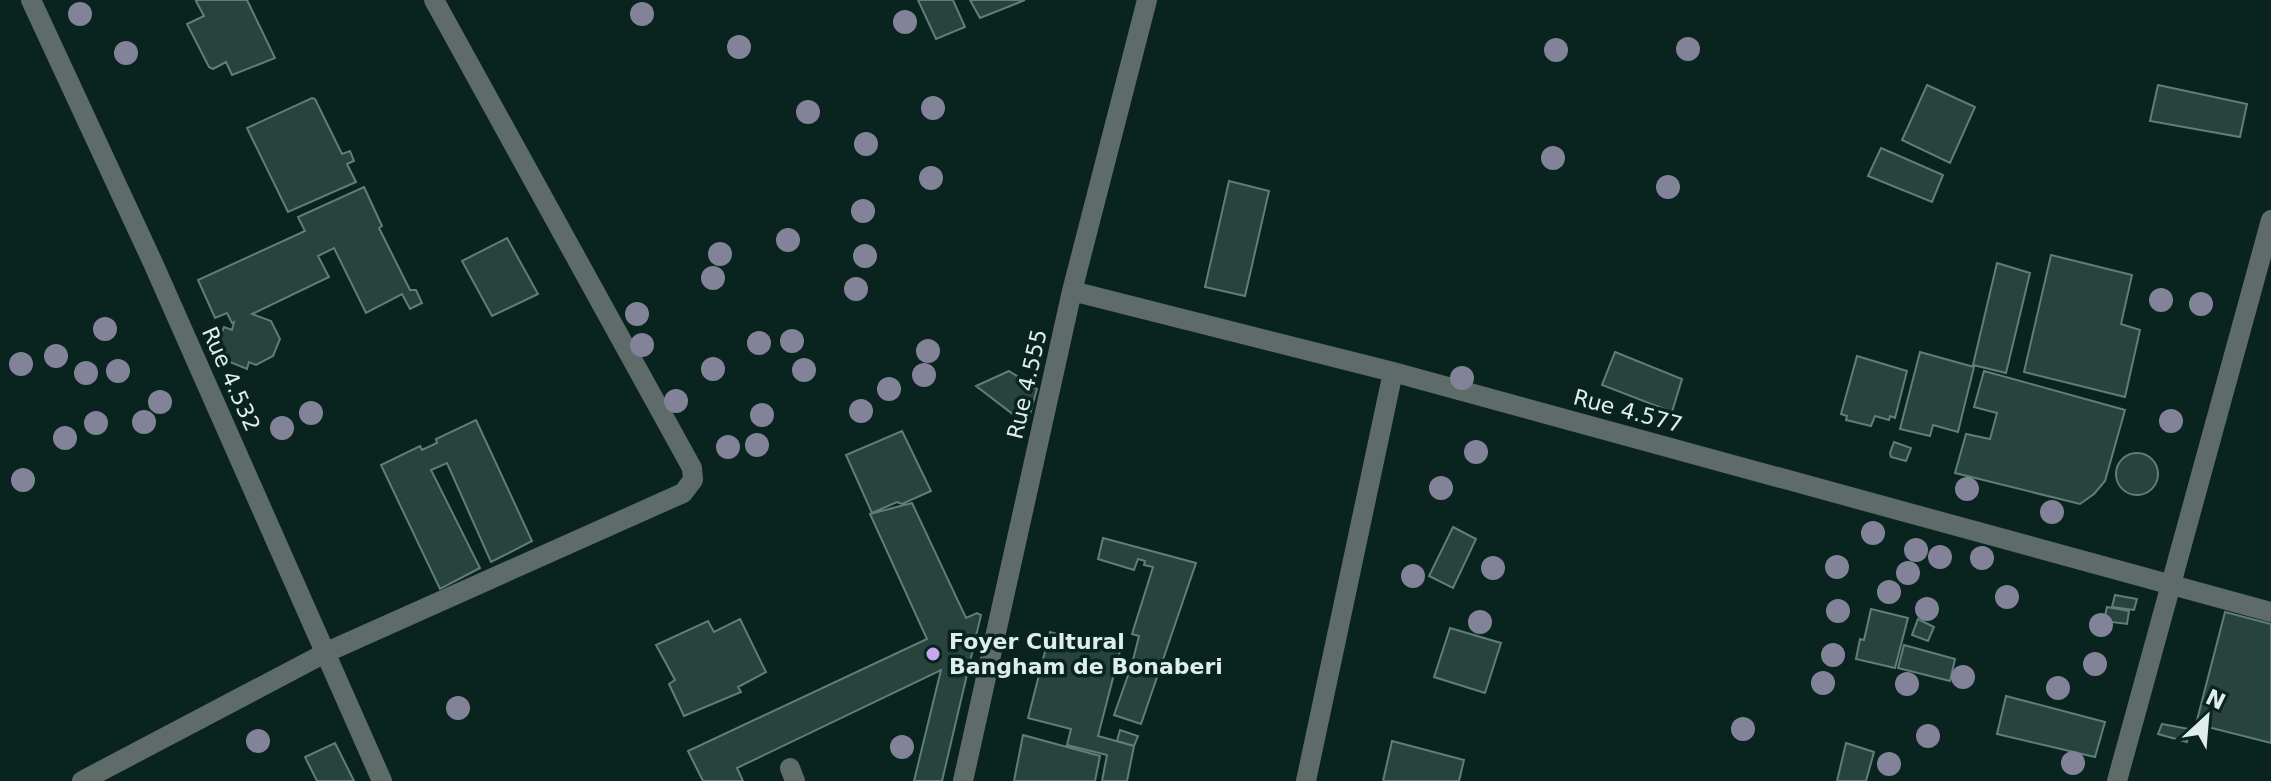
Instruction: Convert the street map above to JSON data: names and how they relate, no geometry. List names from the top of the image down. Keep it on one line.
{"streets":{"street":["Rue 4.532","Rue 4.555","Rue 4.577"]},"crossings":[["Rue 4.555","Rue 4.577"]],"places":["Foyer Cultural Bangham de Bonaberi"],"north":"top right"}
